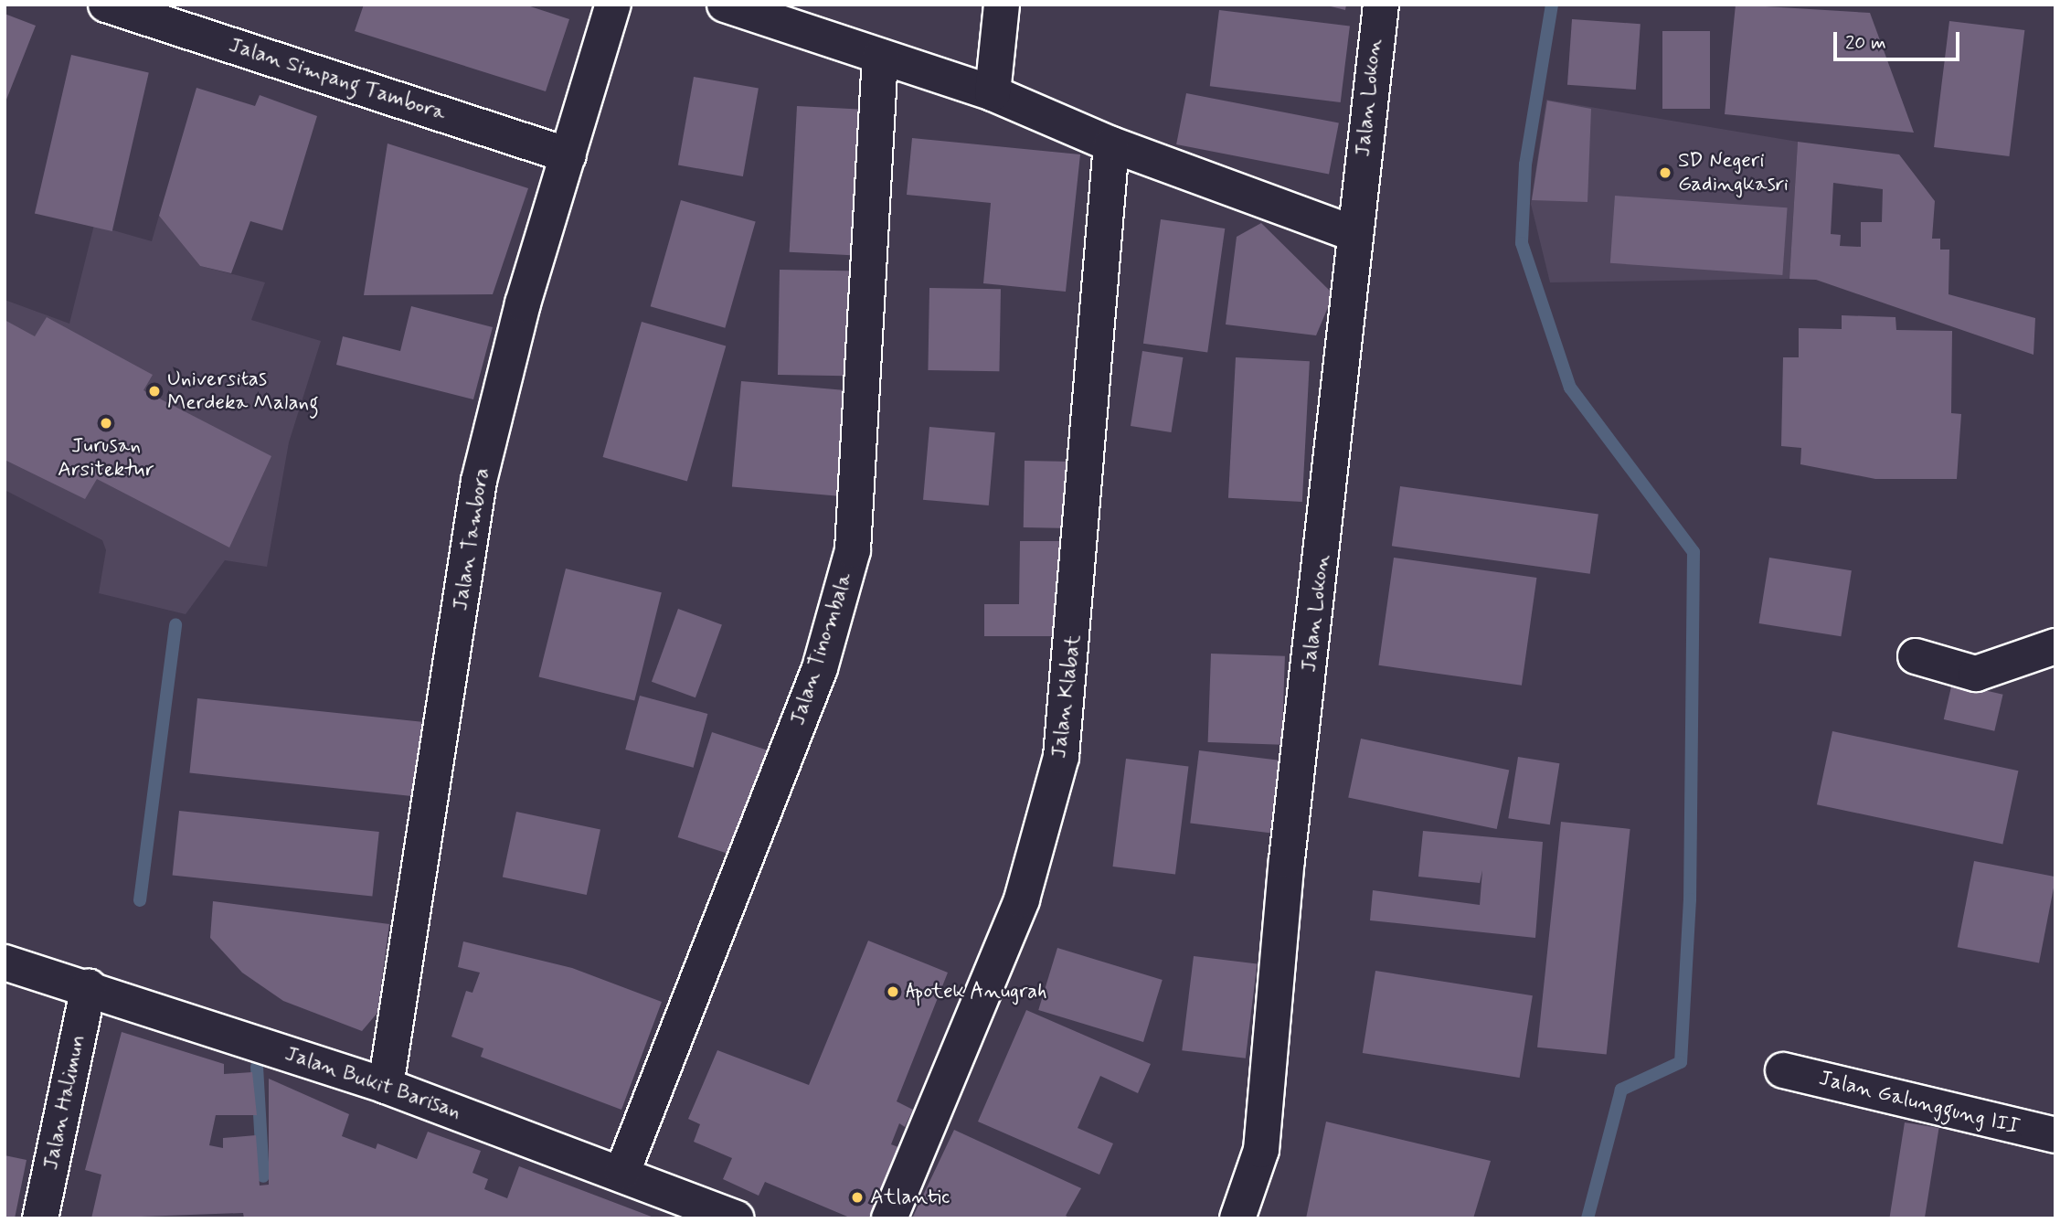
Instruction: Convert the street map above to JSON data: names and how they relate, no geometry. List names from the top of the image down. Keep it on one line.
{"streets":{"street":["Jalan Simpang Tambora","Jalan Lokon","Jalan Tambora","Jalan Tinombala","Jalan Klabat","Jalan Bukit Barisan","Jalan Halimun","Jalan Galunggung III"]},"crossings":[["Jalan Simpang Tambora","Jalan Tambora"],["Jalan Tambora","Jalan Bukit Barisan"],["Jalan Tinombala","Jalan Bukit Barisan"],["Jalan Bukit Barisan","Jalan Halimun"]],"places":["SD Negeri Gadingkasri","Universitas Merdeka Malang","Jurusan Arsitektur","Apotek Anugrah","Atlantic"],"scale_bar":"20 m"}
